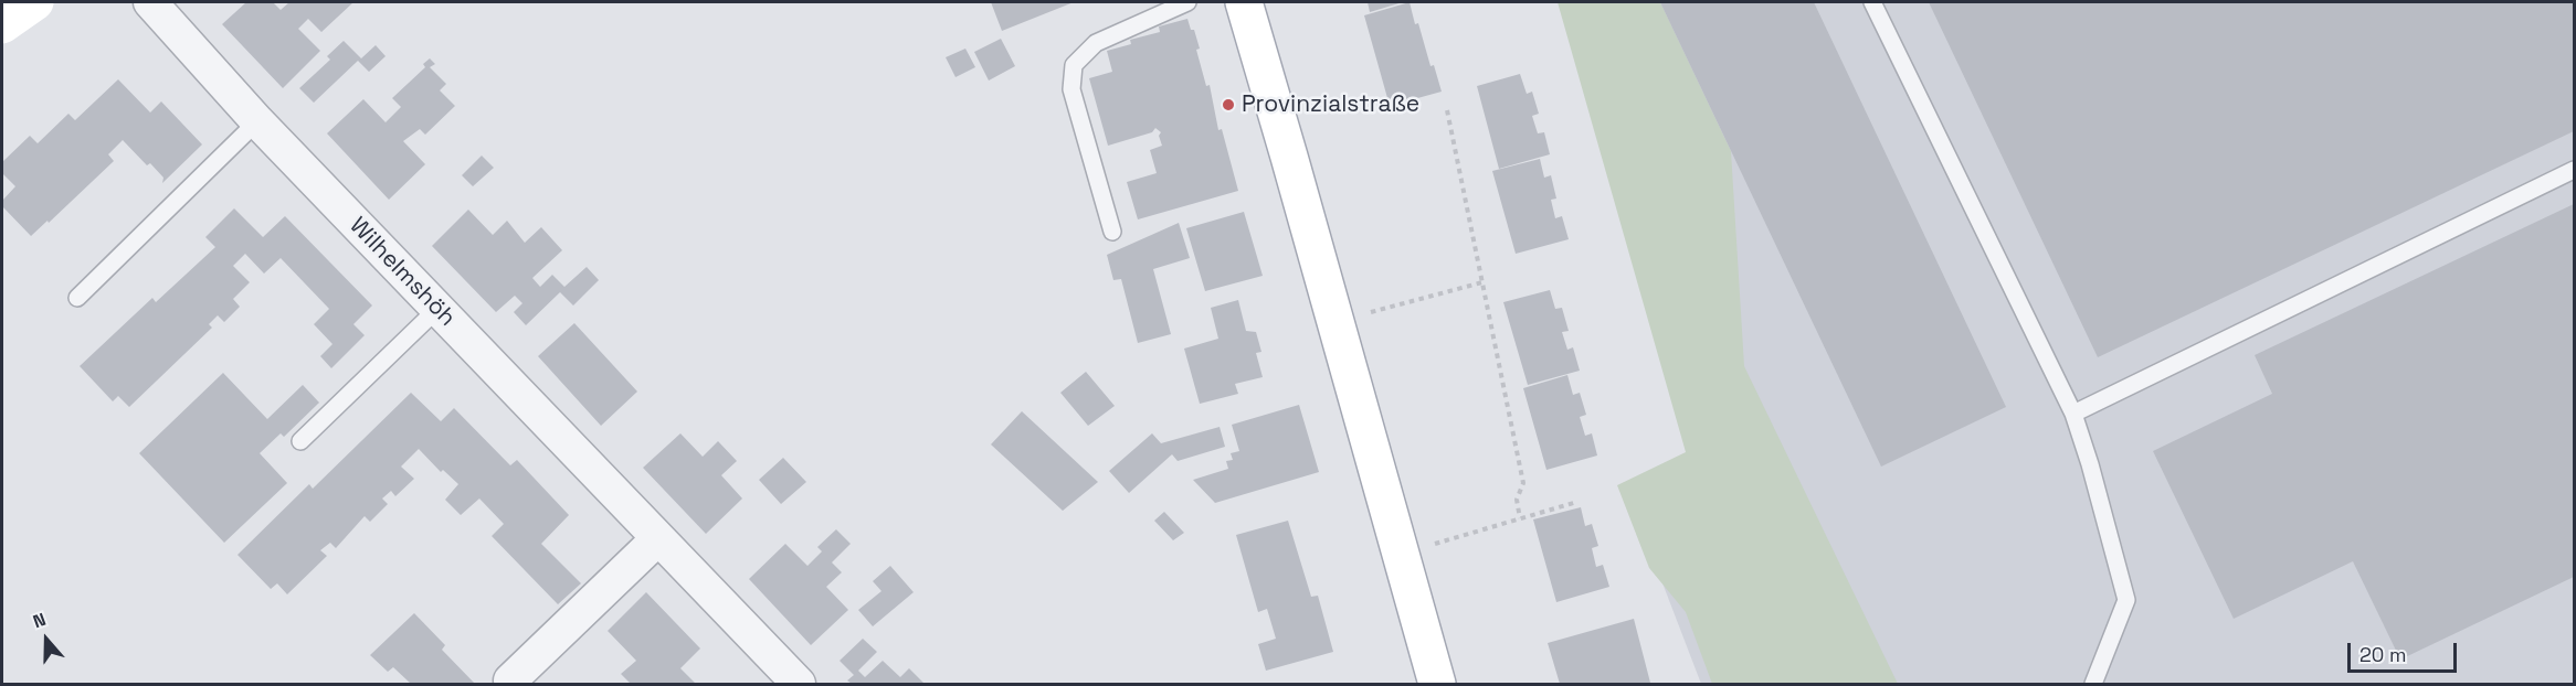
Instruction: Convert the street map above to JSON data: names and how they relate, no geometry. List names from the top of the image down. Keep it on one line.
{"streets":{"street":["Wilhelmshöh"]},"places":["Provinzialstraße"],"scale_bar":"20 m","north":"top"}
